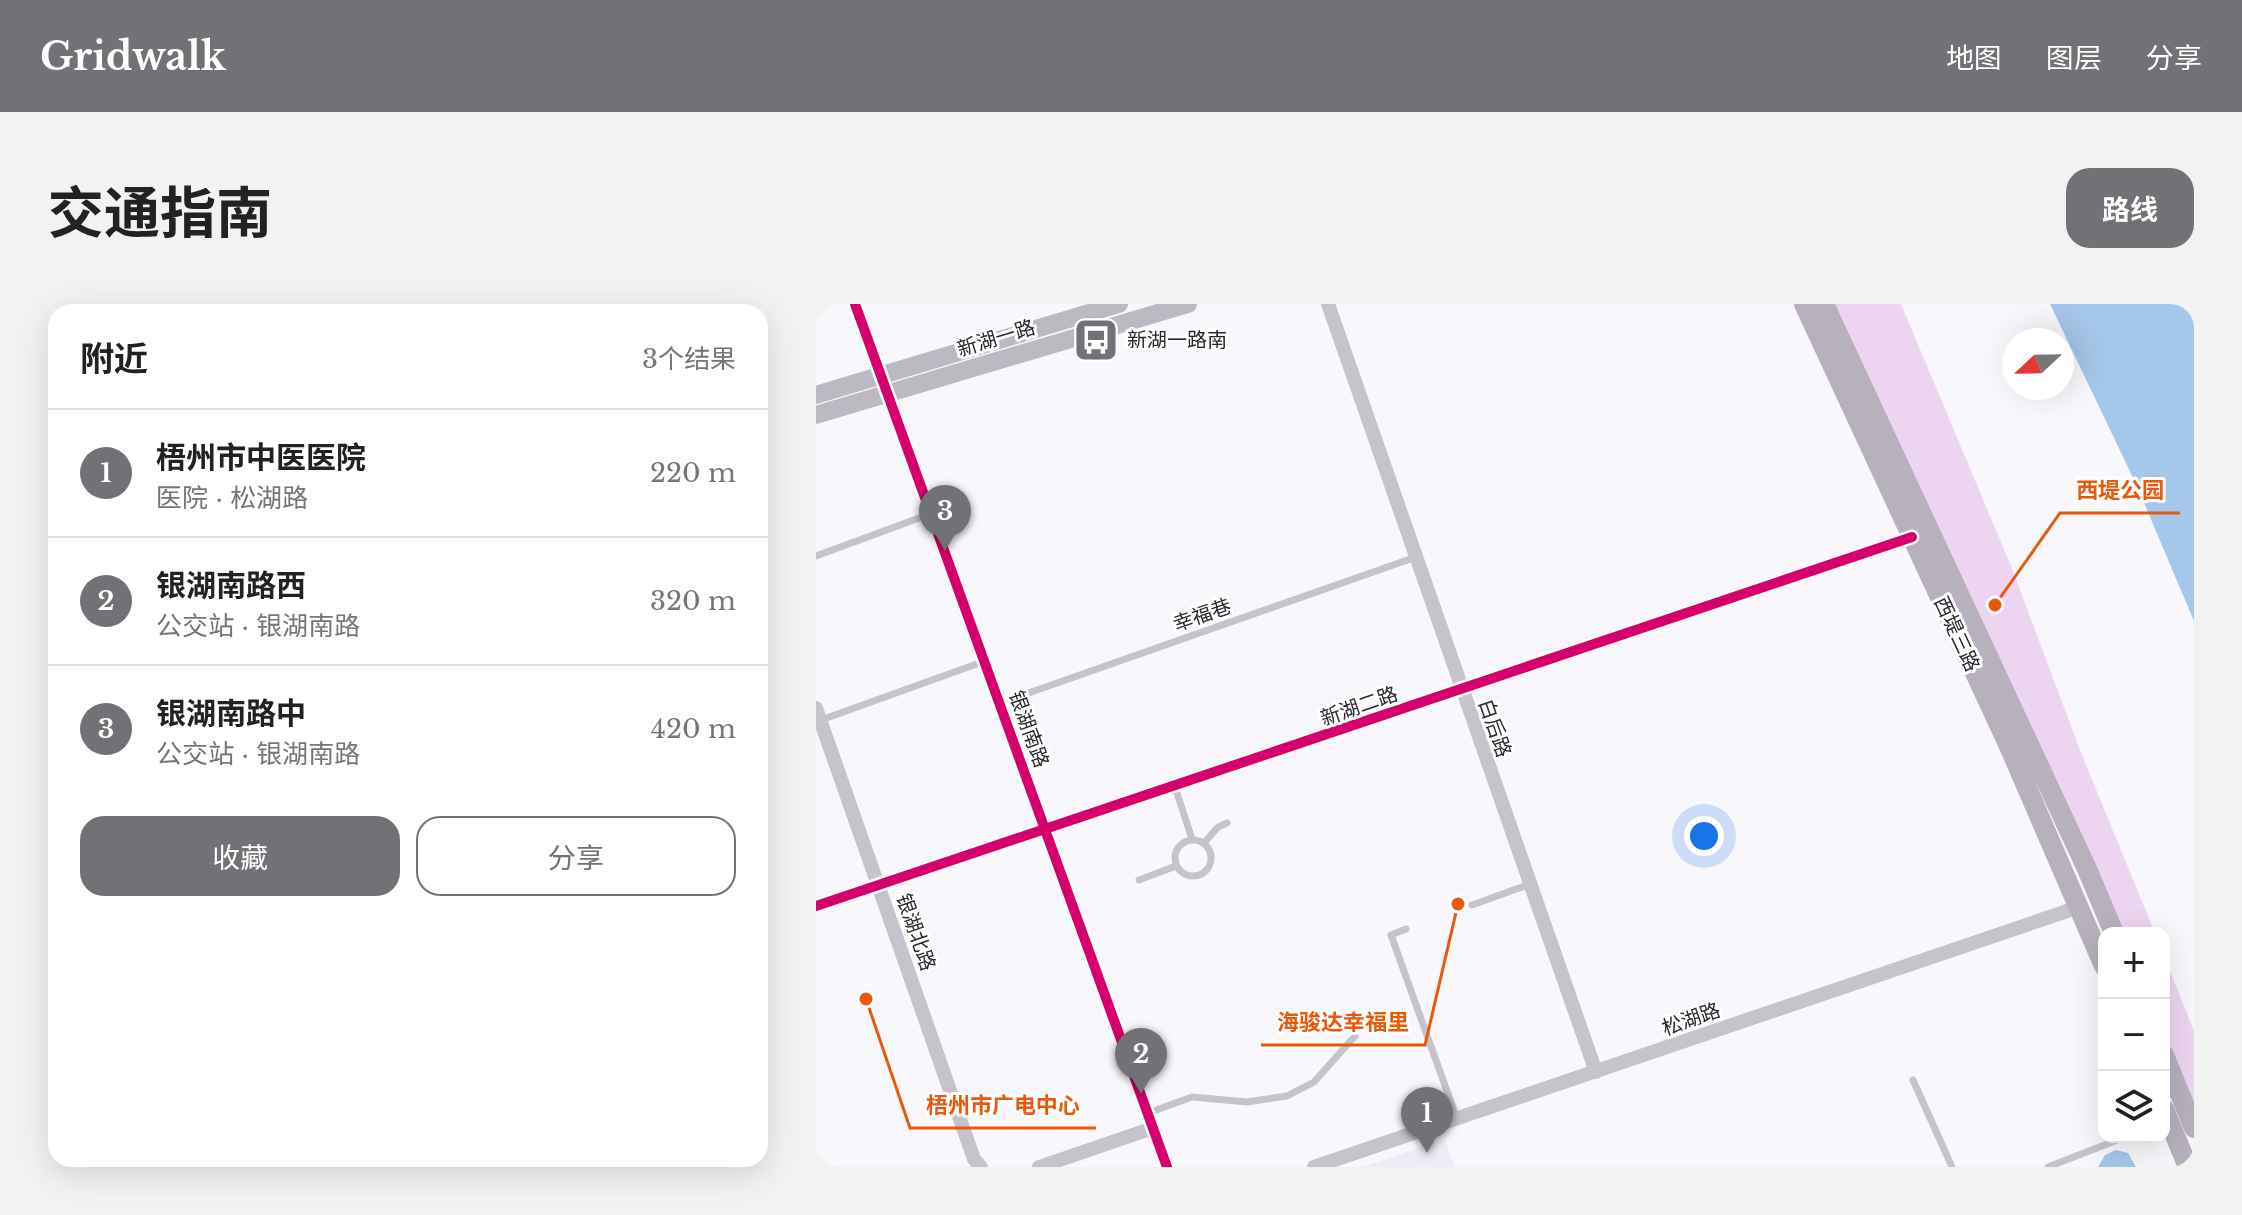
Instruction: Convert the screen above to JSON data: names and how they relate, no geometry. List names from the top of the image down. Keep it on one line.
{"streets":{"main road":["西堤三路"],"street":["新湖一路","新湖二路","白后路","银湖南路","银湖北路","松湖路"],"lane":["幸福巷"]},"crossings":[["新湖一路","银湖南路"],["幸福巷","白后路"],["幸福巷","银湖南路"],["西堤三路","新湖二路"],["西堤三路","松湖路"],["新湖二路","白后路"],["新湖二路","银湖南路"],["新湖二路","银湖北路"],["白后路","松湖路"]],"places":{"bus stop":["新湖一路南"],"other":["西堤公园","海骏达幸福里","梧州市广电中心"]},"north":"left","page":{"header":"Gridwalk","nav":["地图","图层","分享"],"title":"交通指南","buttons":["路线",["收藏","分享"]],"heading":["附近","3个结果"],"list":[{"mark":"1","name":"梧州市中医医院","note":"医院 · 松湖路","value":"220 m"},{"mark":"2","name":"银湖南路西","note":"公交站 · 银湖南路","value":"320 m"},{"mark":"3","name":"银湖南路中","note":"公交站 · 银湖南路","value":"420 m"}],"pins":["3","2","1"],"map_buttons":["+","−"]}}
